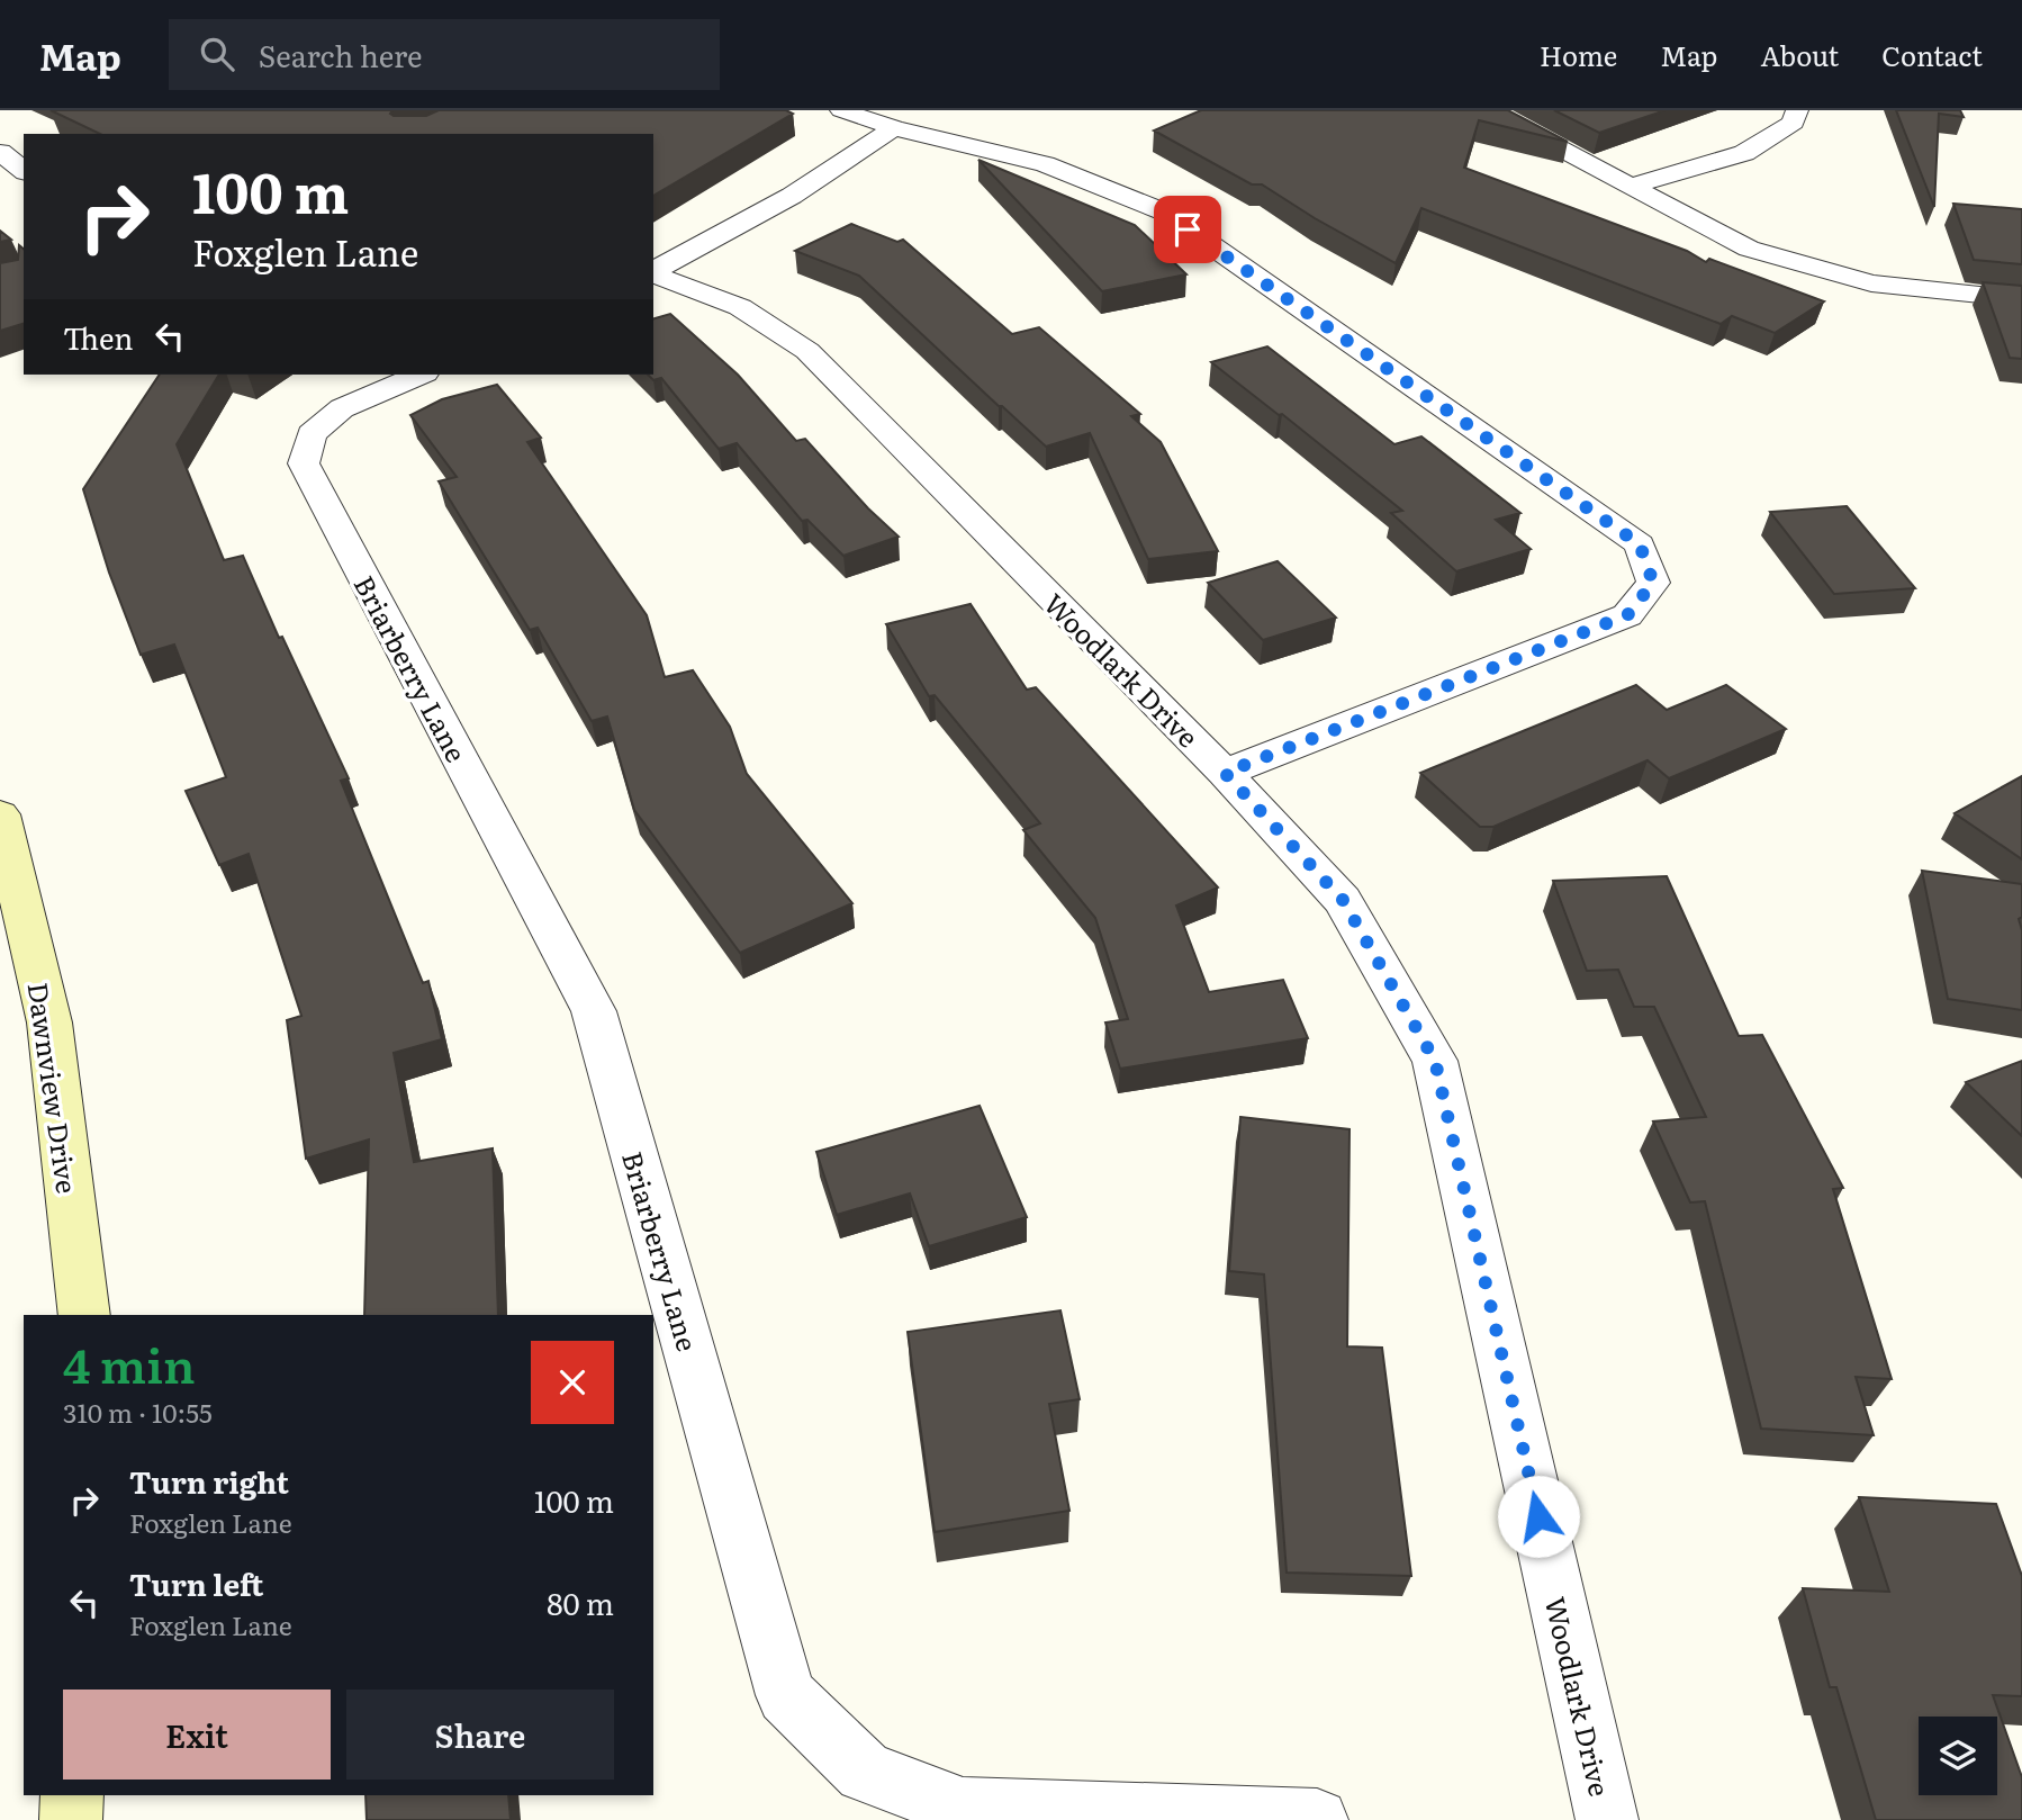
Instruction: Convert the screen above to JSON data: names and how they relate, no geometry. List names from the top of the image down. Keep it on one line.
{"streets":{"street":["Briarberry Lane","Woodlark Drive","Dawnview Drive"]},"page":{"header":"Map","search":"Search here","nav":["Home","Map","About","Contact"],"turn":["100 m","Foxglen Lane"],"then":"Then","heading":["4 min","310 m · 10:55"],"list":[{"name":"Turn right","note":"Foxglen Lane","value":"100 m"},{"name":"Turn left","note":"Foxglen Lane","value":"80 m"}],"buttons":["Exit","Share"]}}
